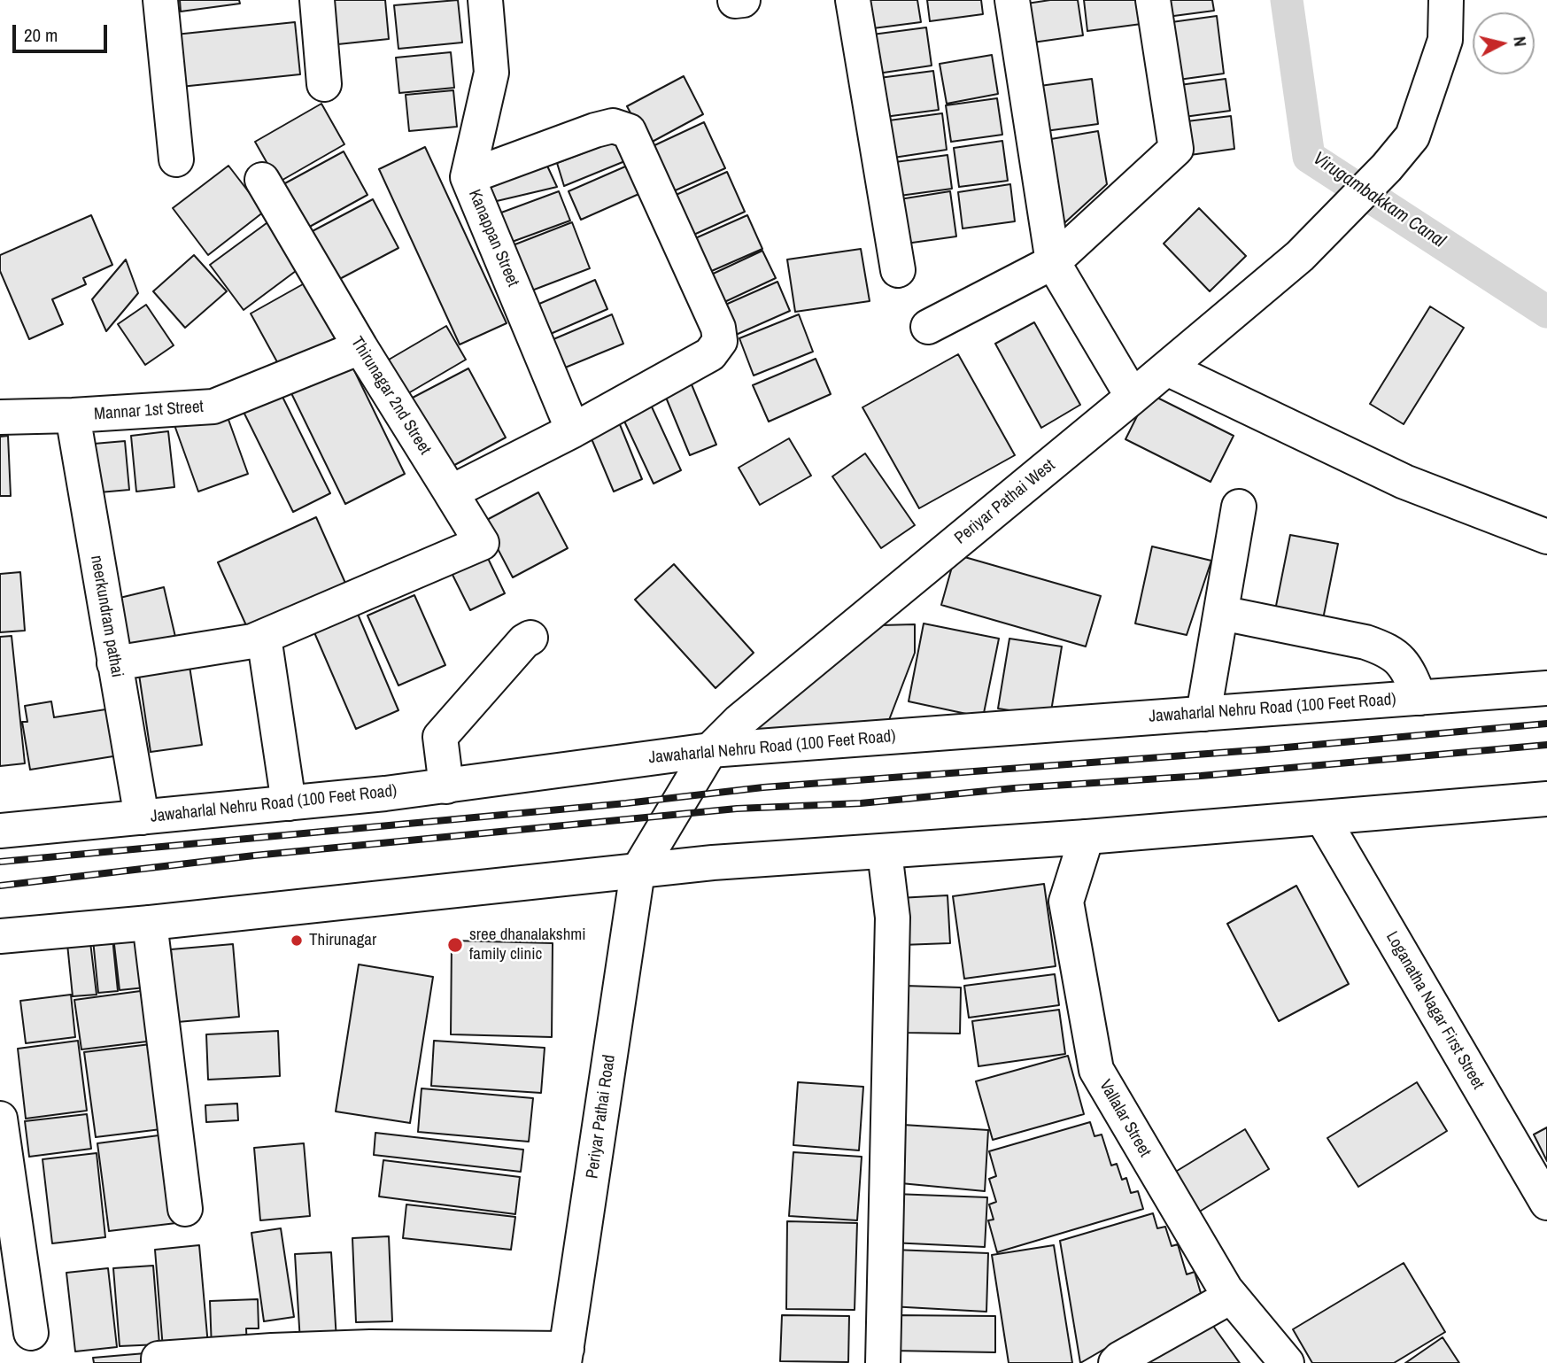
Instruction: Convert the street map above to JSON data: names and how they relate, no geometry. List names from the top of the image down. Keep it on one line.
{"streets":{"street":["Kanappan Street","Thirunagar 2nd Street","Mannar 1st Street","Periyar Pathai West","neerkundram pathai","Jawaharlal Nehru Road (100 Feet Road)","Loganatha Nagar First Street","Periyar Pathai Road","Vallalar Street"]},"crossings":[["Thirunagar 2nd Street","Mannar 1st Street"],["Mannar 1st Street","neerkundram pathai"],["Periyar Pathai West","Jawaharlal Nehru Road (100 Feet Road)"],["Periyar Pathai West","Periyar Pathai Road"],["neerkundram pathai","Jawaharlal Nehru Road (100 Feet Road)"]],"water":["Virugambakkam Canal"],"places":["Thirunagar","sree dhanalakshmi family clinic"],"scale_bar":"20 m","north":"right"}
